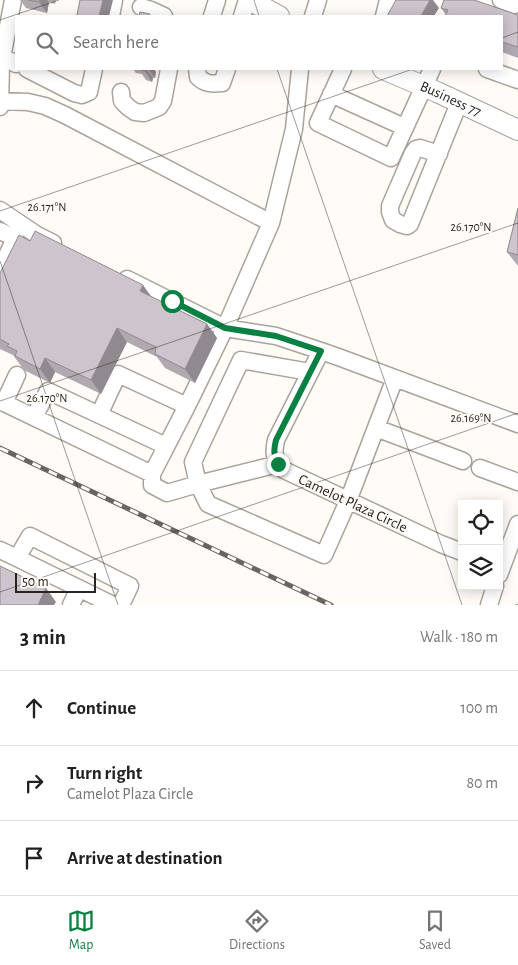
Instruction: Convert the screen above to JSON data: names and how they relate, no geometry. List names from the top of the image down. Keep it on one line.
{"streets":{"main road":["Business 77"],"street":["Camelot Plaza Circle"]},"scale_bar":"50 m","page":{"search":"Search here","scale":"50 m","heading":["3 min","Walk · 180 m"],"list":[["Continue","100 m"],["Turn right","Camelot Plaza Circle","80 m"],"Arrive at destination"],"nav":["Map","Directions","Saved"]},"coordinates":["26.171°N","26.170°N","26.169°N"]}
